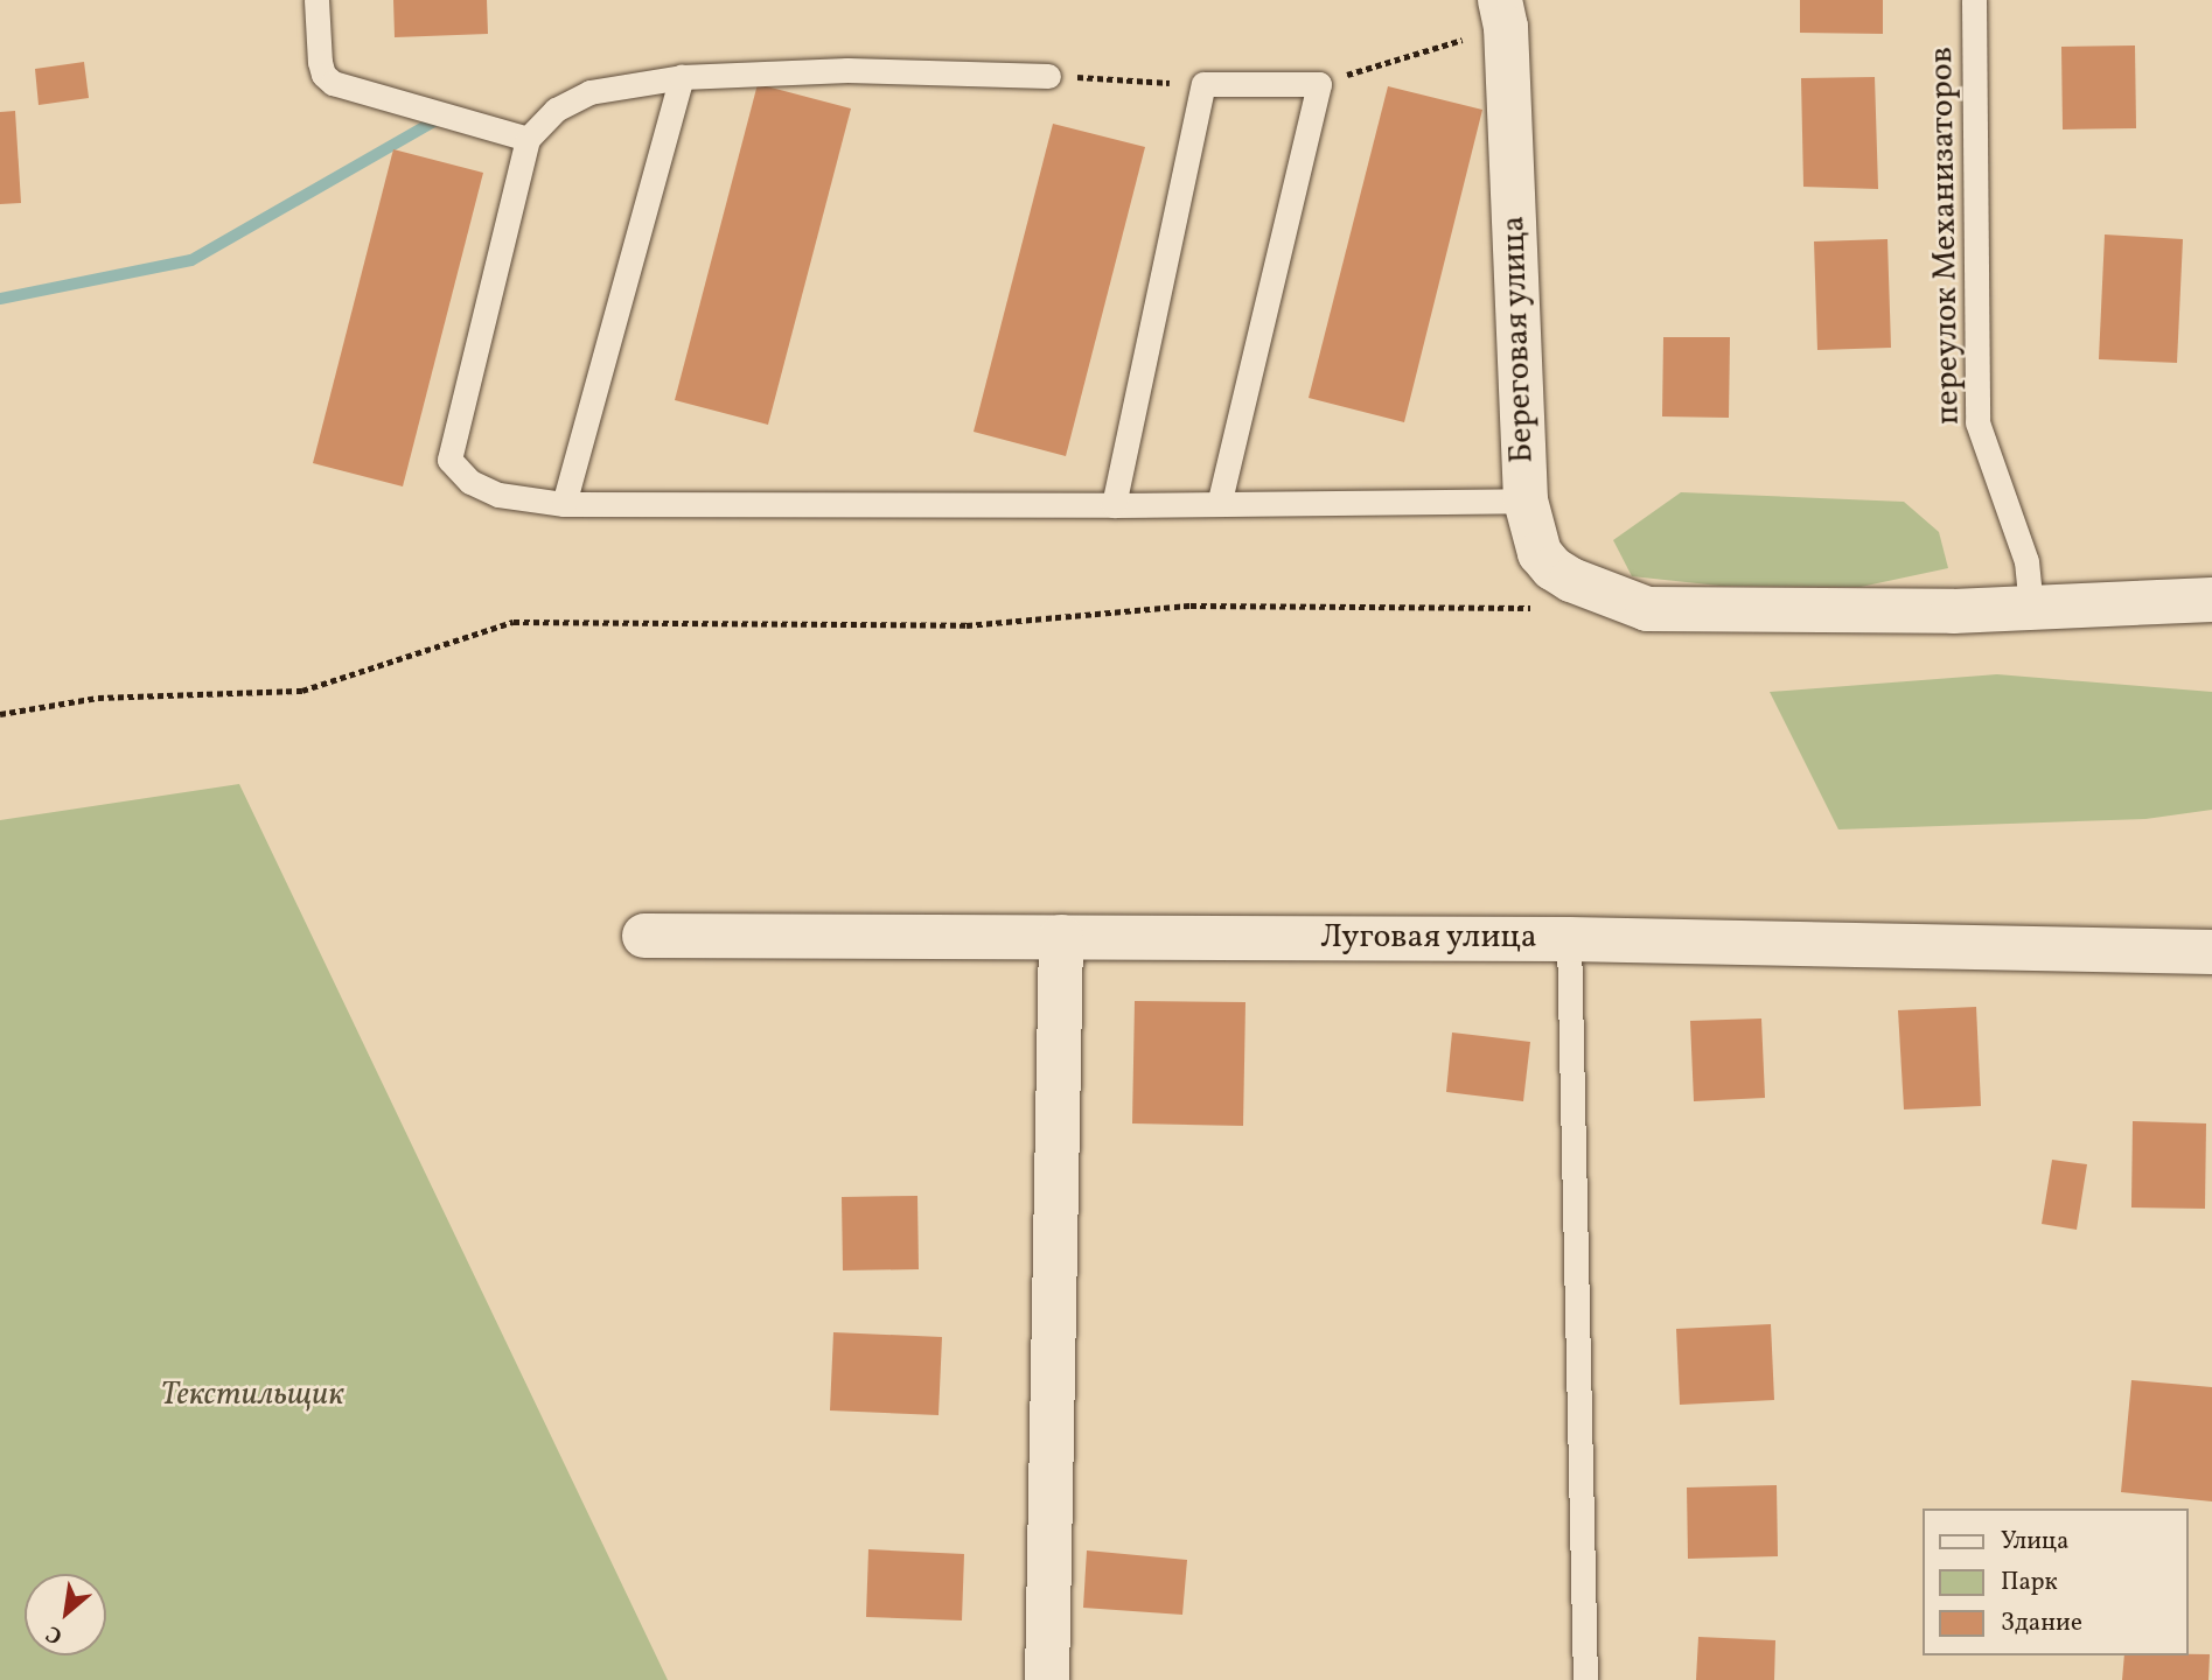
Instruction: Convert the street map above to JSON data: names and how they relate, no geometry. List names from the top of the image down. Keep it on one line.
{"streets":{"street":["Береговая улица","Луговая улица"],"lane":["переулок Механизаторов"]},"crossings":[["переулок Механизаторов","Береговая улица"]],"parks":["Текстильщик"],"legend":["Улица","Парк","Здание"],"north":"bottom left"}
